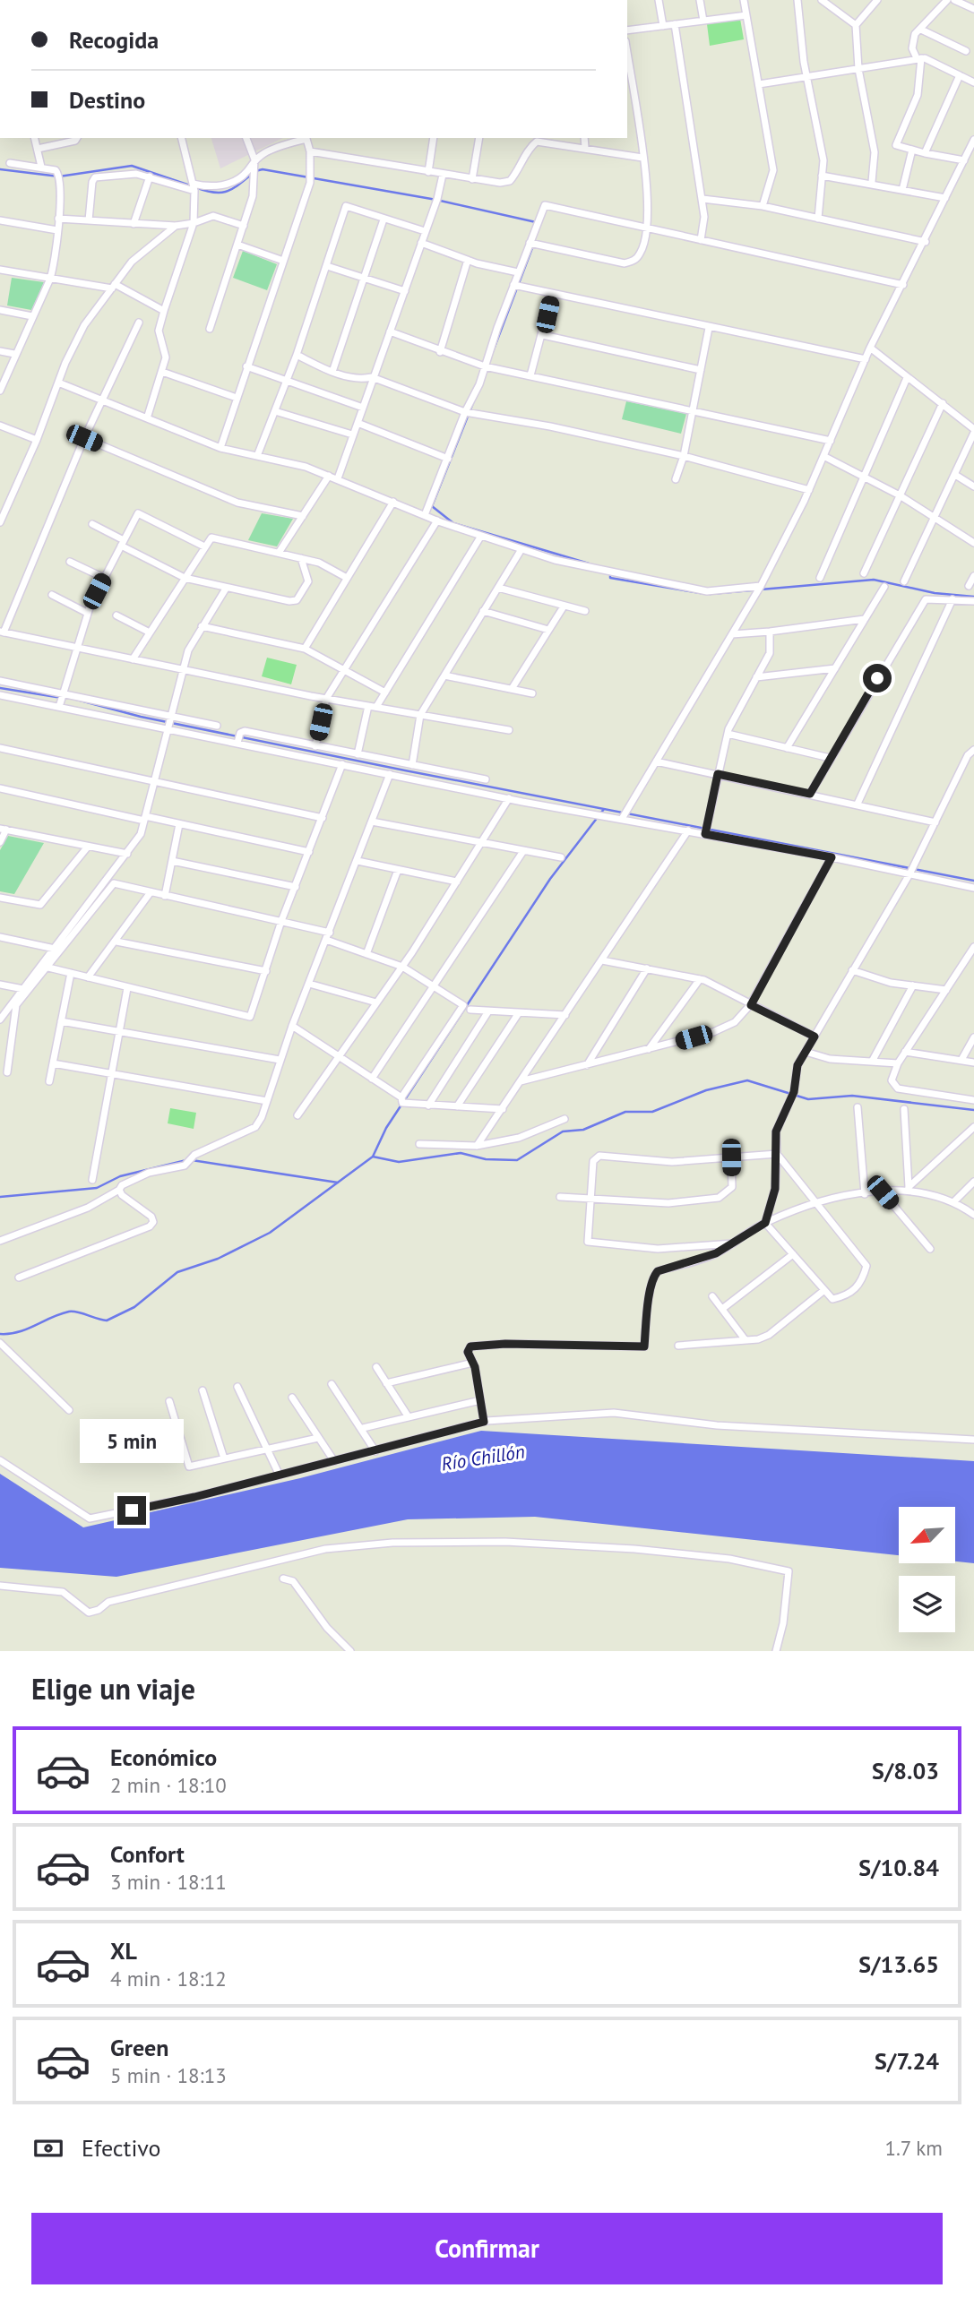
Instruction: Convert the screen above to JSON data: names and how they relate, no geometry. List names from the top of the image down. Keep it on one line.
{"water":["Río Chillón"],"north":"bottom left","page":{"banner":["Recogida","Destino"],"bubble":"5 min","heading":"Elige un viaje","list":[{"name":"Económico","note":"2 min · 18:10","value":"S/8.03"},{"name":"Confort","note":"3 min · 18:11","value":"S/10.84"},{"name":"XL","note":"4 min · 18:12","value":"S/13.65"},{"name":"Green","note":"5 min · 18:13","value":"S/7.24"}],"pay":["Efectivo","1.7 km"],"buttons":"Confirmar"}}
